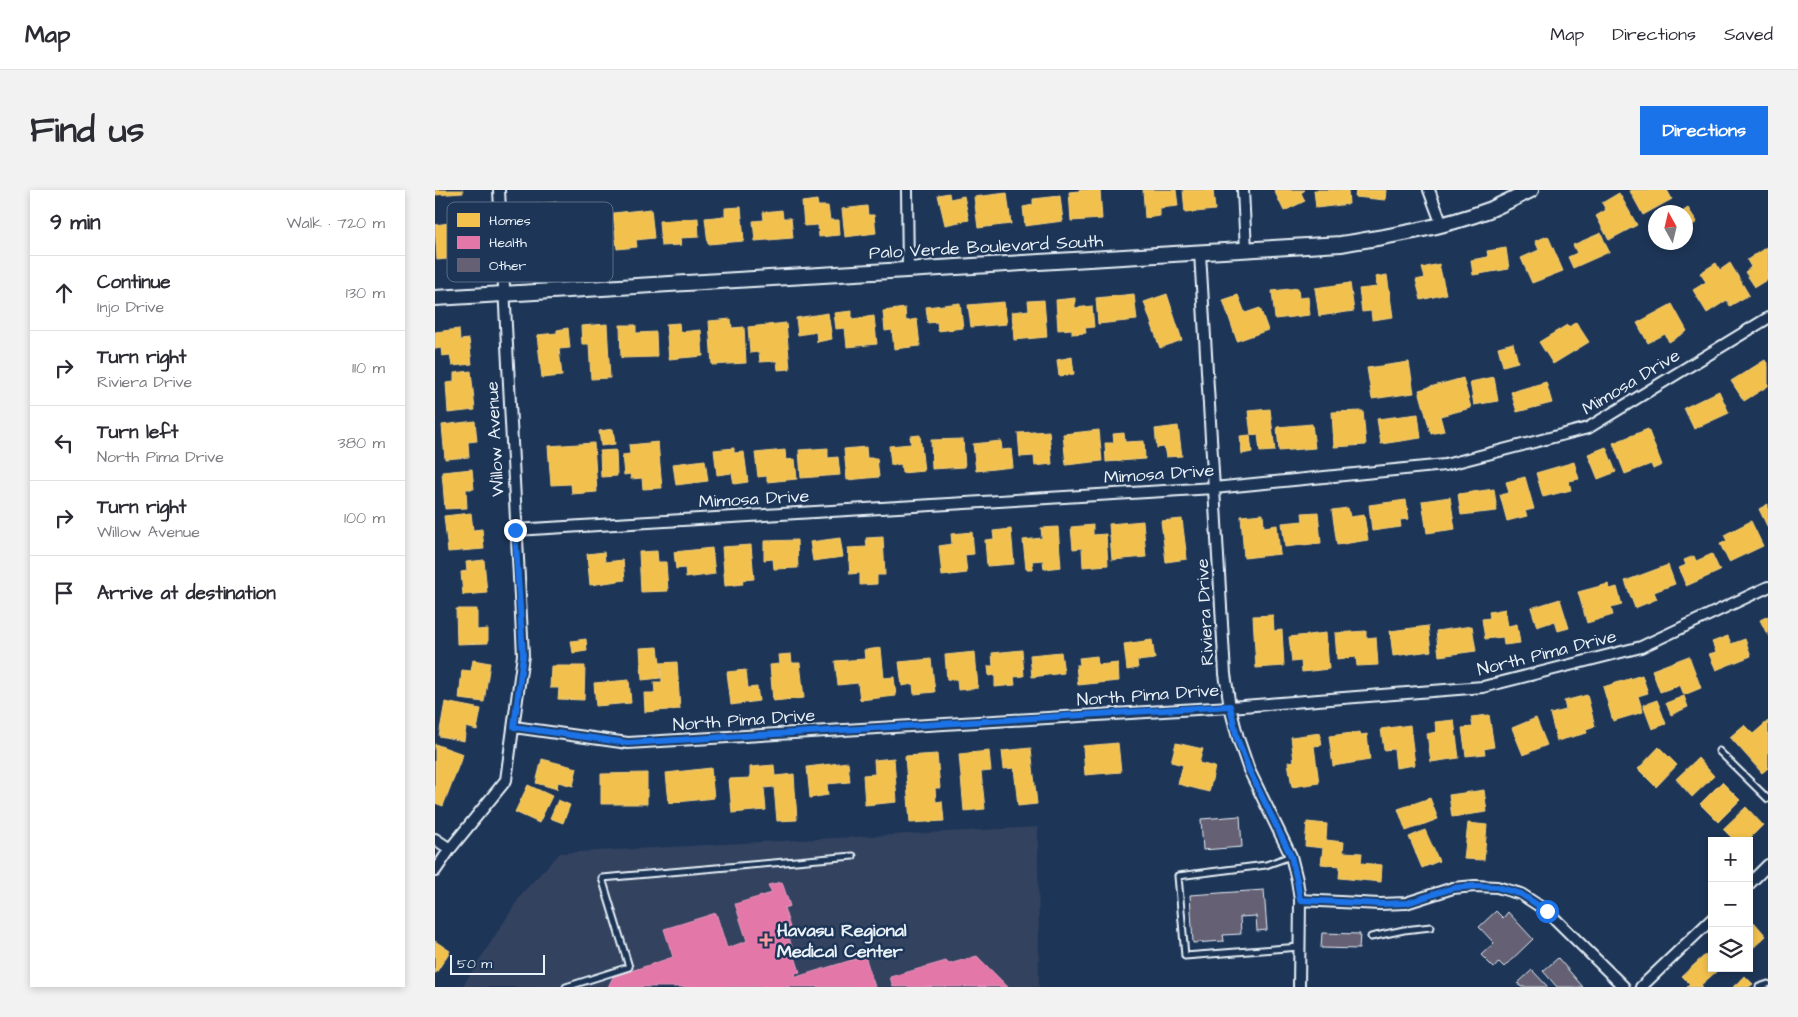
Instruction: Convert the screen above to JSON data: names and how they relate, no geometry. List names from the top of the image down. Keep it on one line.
{"streets":{"main road":["Palo Verde Boulevard South"],"street":["Mimosa Drive","Willow Avenue","Riviera Drive","North Pima Drive"]},"crossings":[["Palo Verde Boulevard South","Willow Avenue"],["Palo Verde Boulevard South","Riviera Drive"],["Mimosa Drive","Willow Avenue"],["Mimosa Drive","Riviera Drive"],["Willow Avenue","North Pima Drive"],["Riviera Drive","North Pima Drive"]],"places":{"health":["Havasu Regional Medical Center"]},"legend":["Homes","Health","Other"],"scale_bar":"50 m","north":"top","page":{"header":"Map","nav":["Map","Directions","Saved"],"title":"Find us","buttons":"Directions","heading":["9 min","Walk · 720 m"],"list":[["Continue","Injo Drive","130 m"],["Turn right","Riviera Drive","110 m"],["Turn left","North Pima Drive","380 m"],["Turn right","Willow Avenue","100 m"],"Arrive at destination"],"map_buttons":["+","−"],"scale":"50 m"}}
